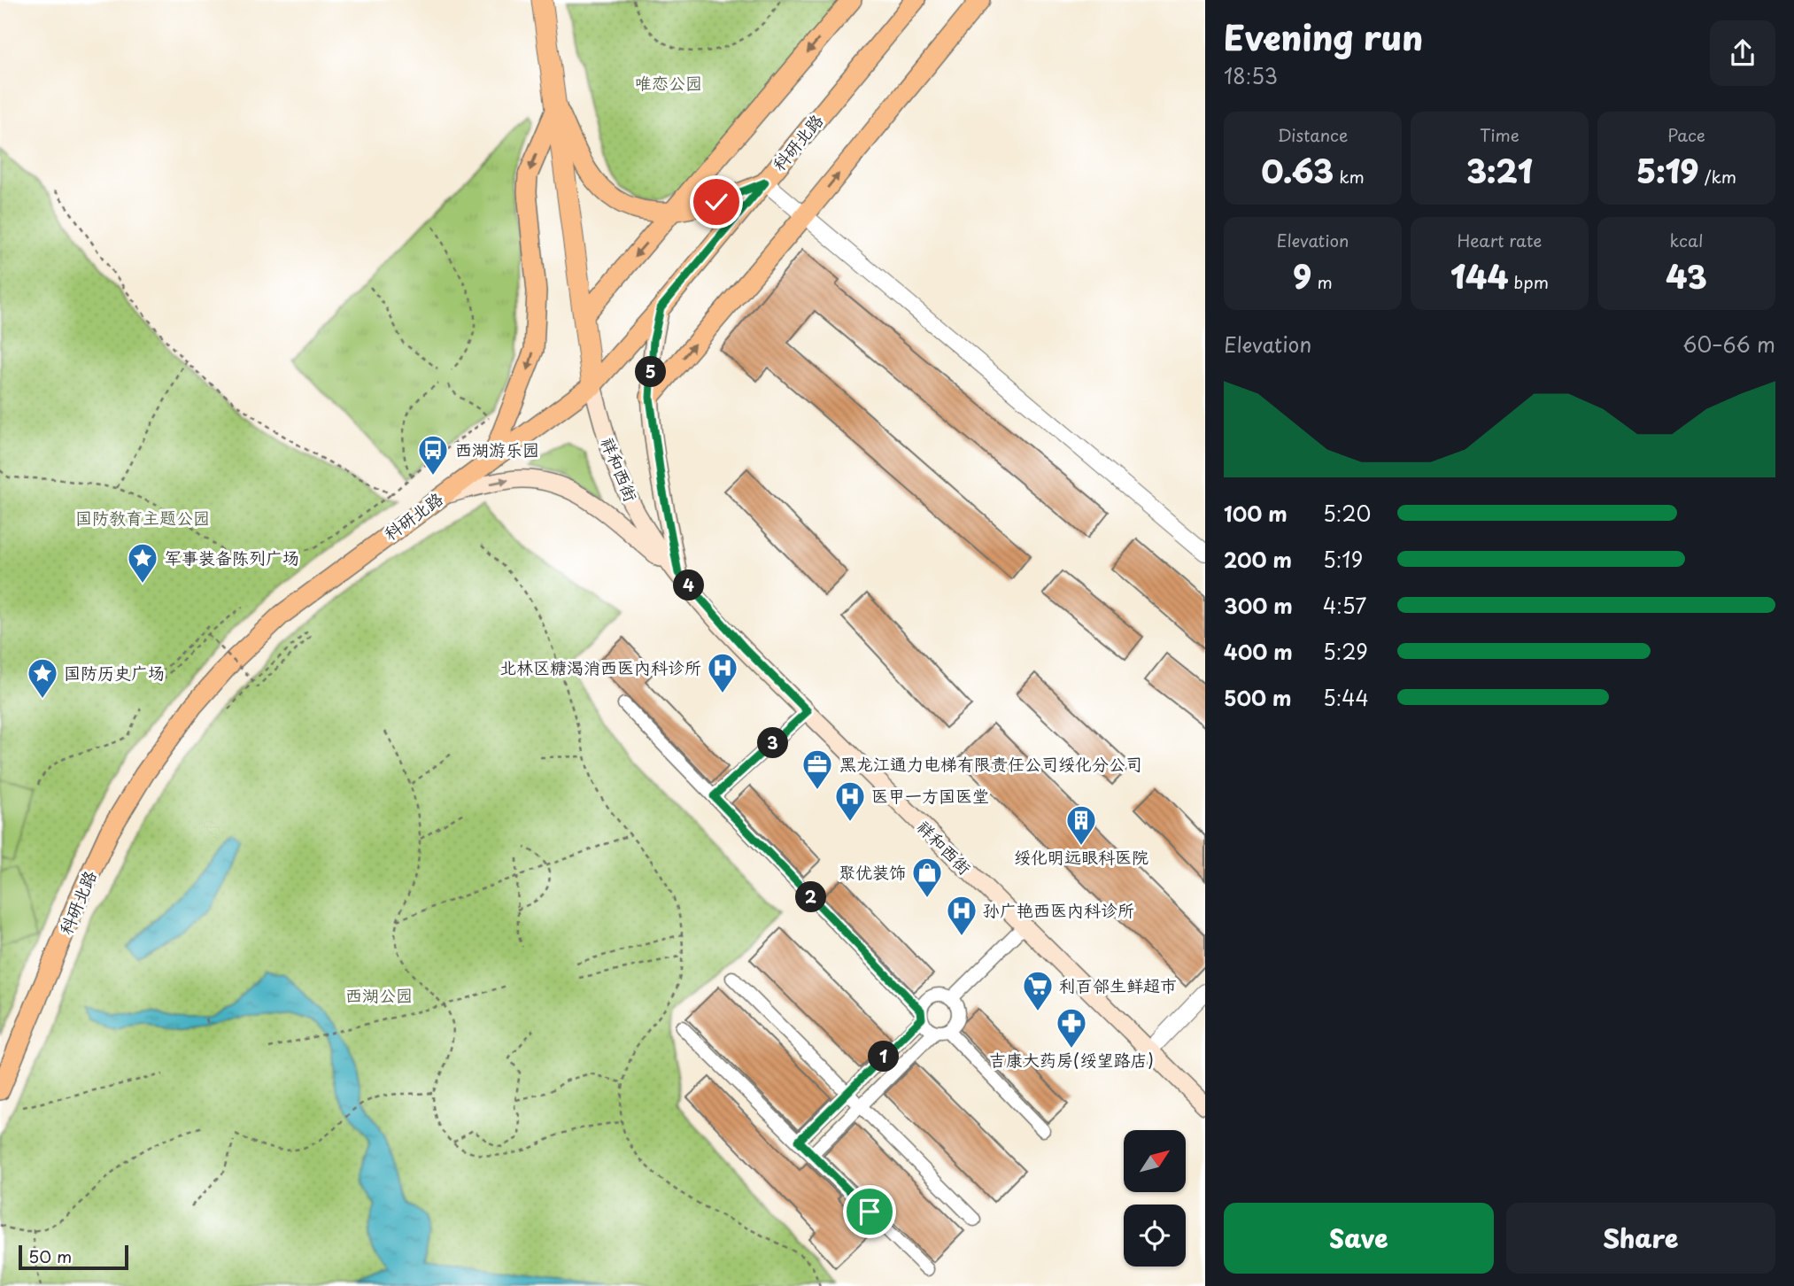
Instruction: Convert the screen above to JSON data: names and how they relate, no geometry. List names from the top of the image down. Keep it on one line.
{"streets":{"main road":["科研北路","祥和西街"]},"crossings":[["科研北路","祥和西街"]],"parks":["唯恋公园","国防教育主题公园","西湖公园"],"places":{"bus stop":["西湖游乐园"],"place":["军事装备陈列广场","国防历史广场"],"hospital":["北林区糖渴消西医内科诊所","医甲一方国医堂","孙广艳西医内科诊所"],"office":["黑龙江通力电梯有限责任公司绥化分公司"],"building":["绥化明远眼科医院"],"shop":["聚优装饰"],"supermarket":["利百邻生鲜超市"],"pharmacy":["吉康大药房(绥望路店)"]},"scale_bar":"50 m","north":"top right","page":{"heading":["Evening run","18:53"],"stats":[["Distance","0.63 km"],["Time","3:21"],["Pace","5:19 /km"],["Elevation","9 m"],["Heart rate","144 bpm"],["kcal","43"]],"chart":["Elevation","60–66 m"],"pins":["5","4","3","2","1"],"list":[{"name":"100 m","note":"5:20"},{"name":"200 m","note":"5:19"},{"name":"300 m","note":"4:57"},{"name":"400 m","note":"5:29"},{"name":"500 m","note":"5:44"}],"buttons":["Save","Share"],"scale":"50 m"}}
